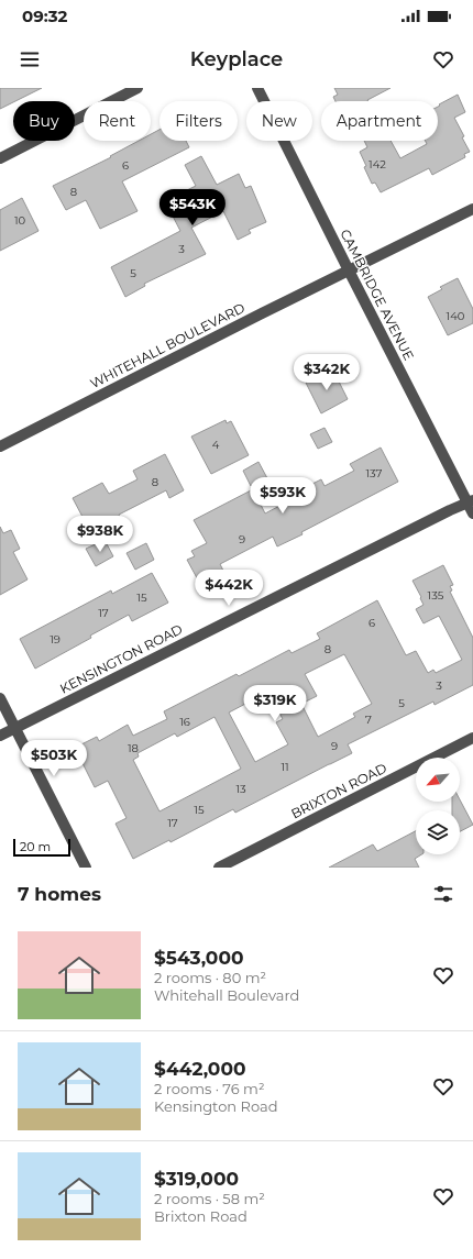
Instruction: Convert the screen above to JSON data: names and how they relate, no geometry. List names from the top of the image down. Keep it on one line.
{"streets":{"street":["CAMBRIDGE AVENUE","WHITEHALL BOULEVARD","KENSINGTON ROAD","BRIXTON ROAD"]},"crossings":[["CAMBRIDGE AVENUE","WHITEHALL BOULEVARD"],["CAMBRIDGE AVENUE","KENSINGTON ROAD"]],"house_numbers":["142","6","8","10","3","5","140","4","137","8","9","135","15","17","6","19","8","3","5","7","16","9","18","11","13","15","17"],"scale_bar":"20 m","north":"bottom left","page":{"status":"09:32","header":"Keyplace","chip":["Buy","Rent","Filters","New","Apartment"],"price":["$543K","$342K","$593K","$938K","$442K","$319K","$503K"],"scale":"20 m","heading":"7 homes","list":[{"name":"$543,000","note":"2 rooms · 80 m² · Whitehall Boulevard"},{"name":"$442,000","note":"2 rooms · 76 m² · Kensington Road"},{"name":"$319,000","note":"2 rooms · 58 m² · Brixton Road"}]}}
